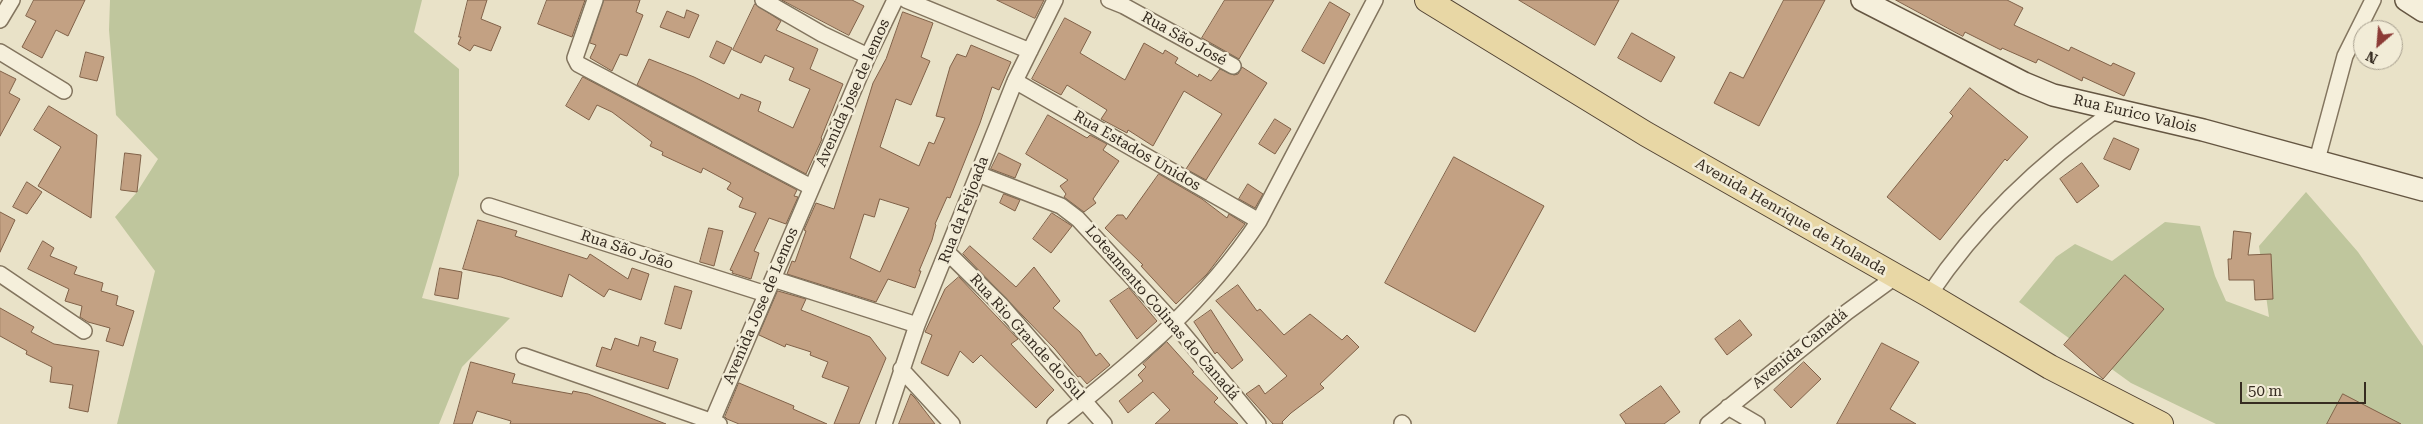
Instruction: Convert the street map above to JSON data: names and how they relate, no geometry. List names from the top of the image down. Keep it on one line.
{"streets":{"main road":["Rua Eurico Valois","Avenida Henrique de Holanda"],"street":["Rua São José","Avenida jose de lemos","Rua Estados Unidos","Rua da Feijoada","Rua São João","Avenida Jose de Lemos","Loteamento Colinas do Canadá","Rua Rio Grande do Sul","Avenida Canadá"]},"crossings":[["Avenida jose de lemos","Avenida Jose de Lemos"],["Rua Estados Unidos","Rua da Feijoada"],["Rua da Feijoada","Loteamento Colinas do Canadá"],["Rua da Feijoada","Rua Rio Grande do Sul"],["Avenida Henrique de Holanda","Avenida Canadá"],["Rua São João","Avenida Jose de Lemos"]],"scale_bar":"50 m","north":"bottom left"}
